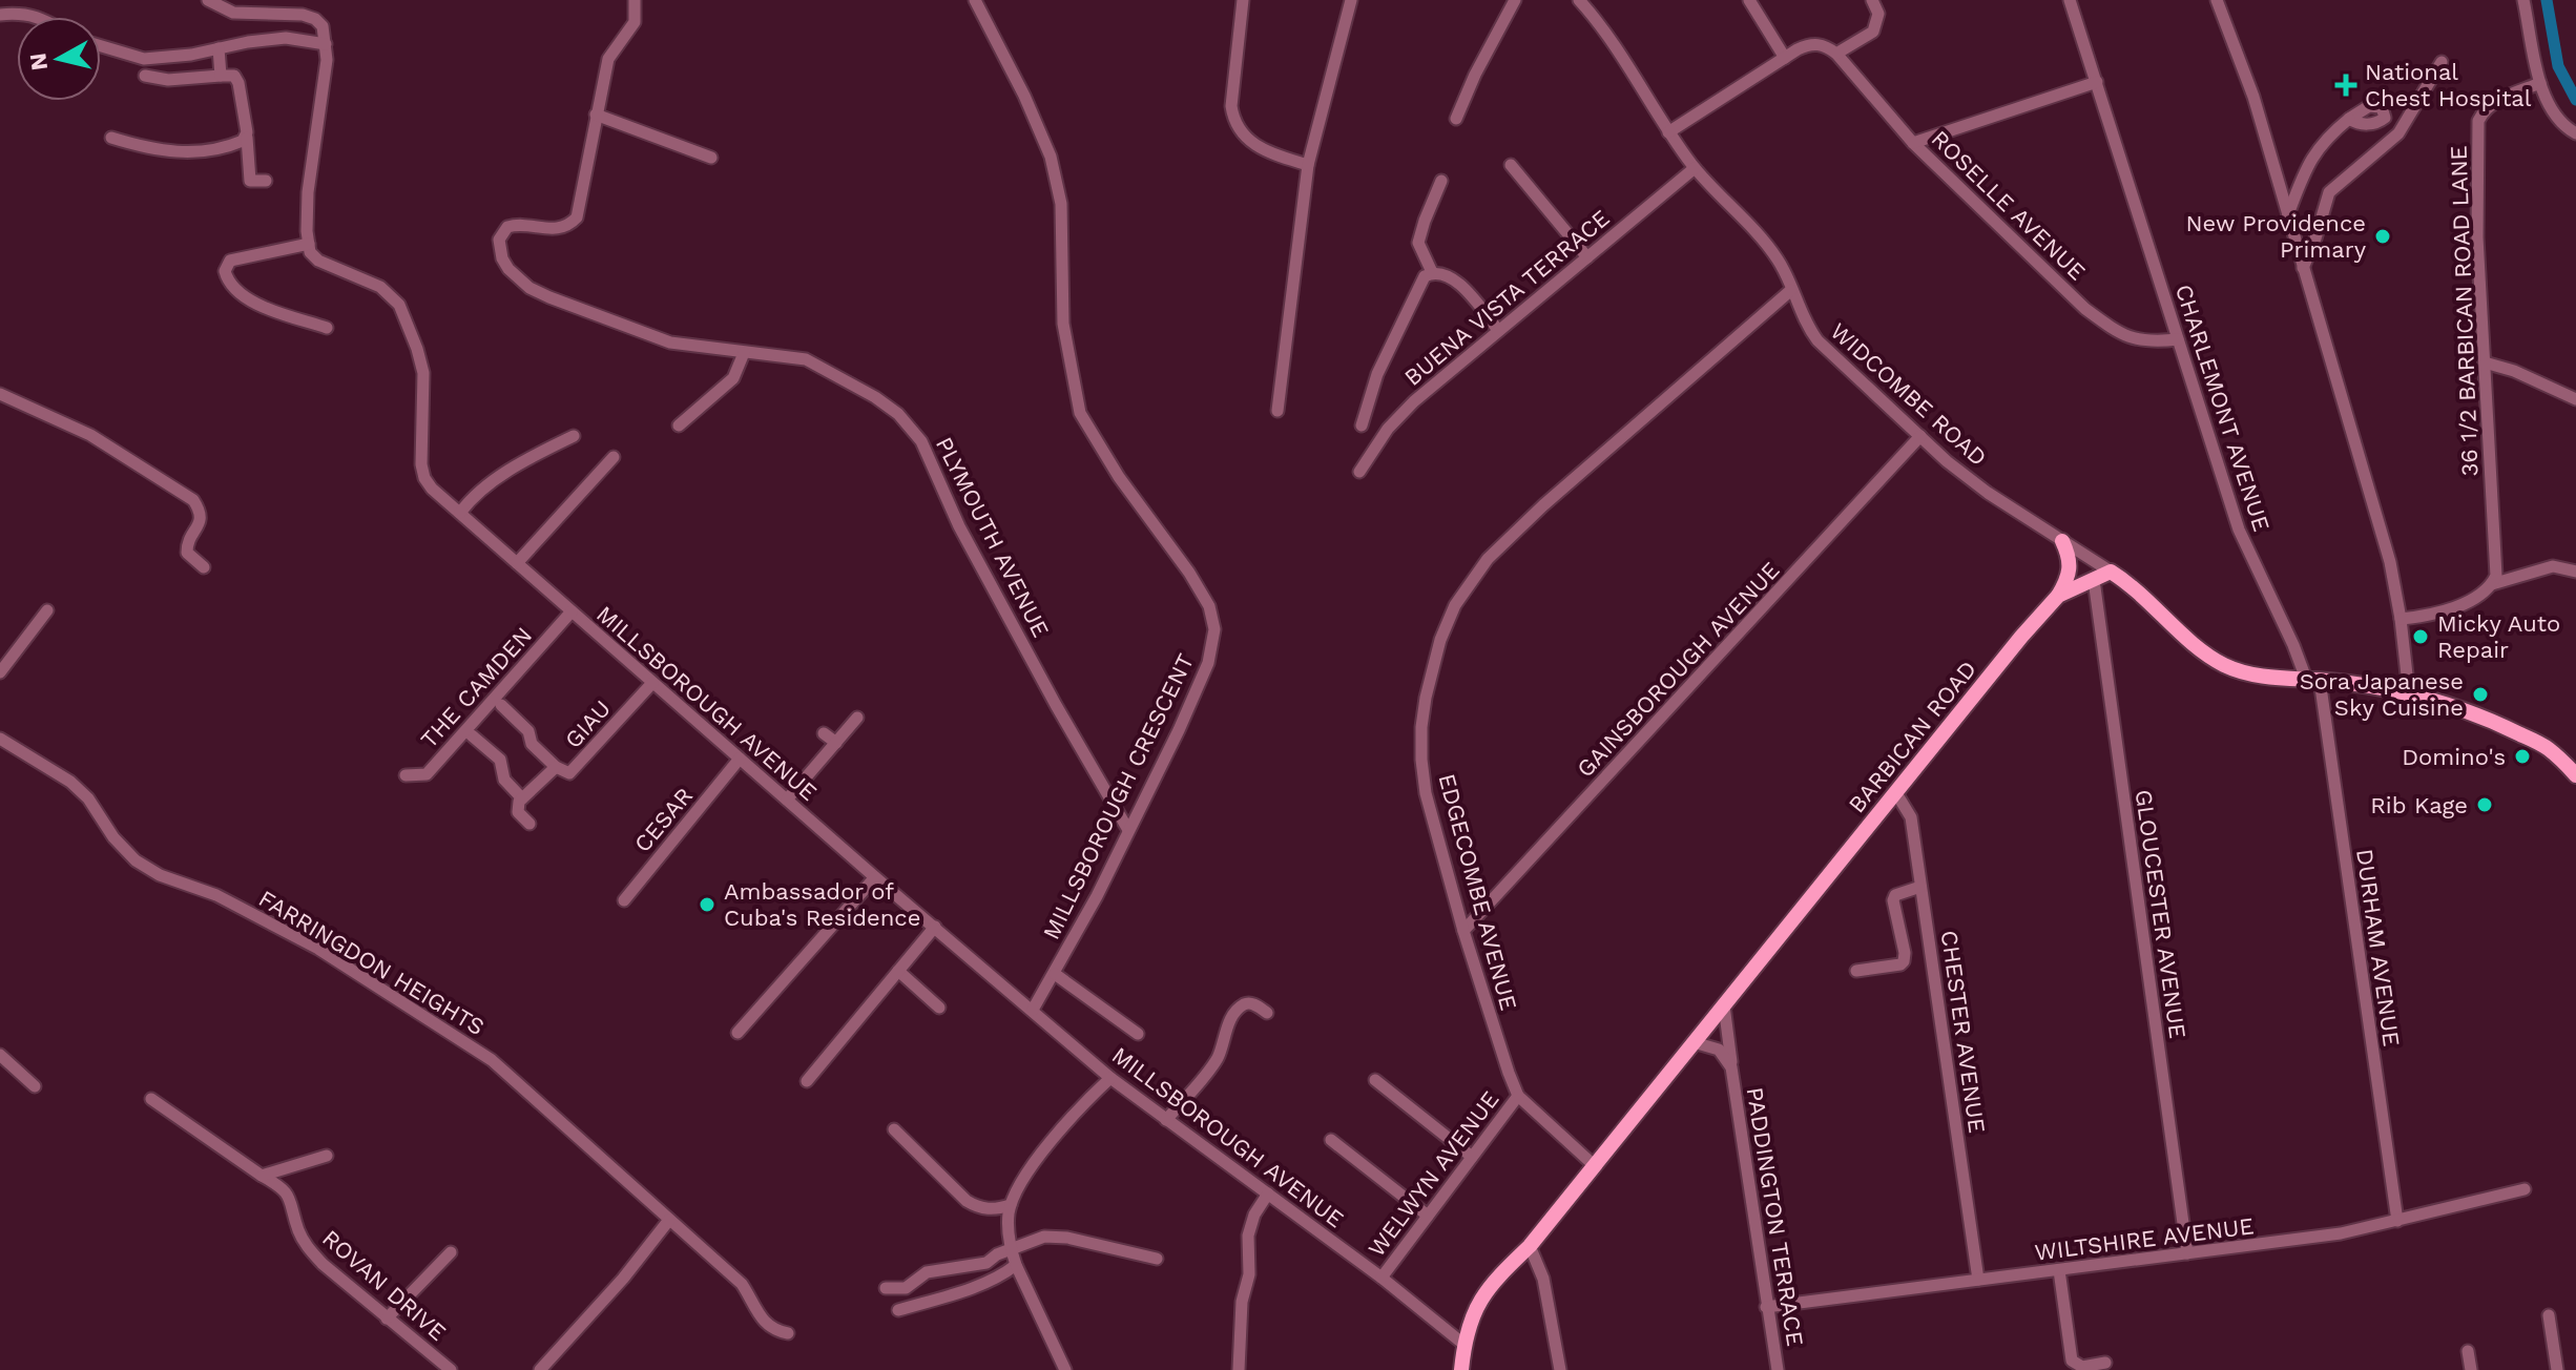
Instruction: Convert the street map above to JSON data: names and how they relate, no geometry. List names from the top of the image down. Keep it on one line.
{"streets":{"main road":["BARBICAN ROAD"],"street":["ROSELLE AVENUE","BUENA VISTA TERRACE","36 1/2 BARBICAN ROAD LANE","WIDCOMBE ROAD","CHARLEMONT AVENUE","PLYMOUTH AVENUE","GAINSBOROUGH AVENUE","THE CAMDEN","MILLSBOROUGH AVENUE","GIAU","MILLSBOROUGH CRESCENT","CESAR","EDGECOMBE AVENUE","GLOUCESTER AVENUE","DURHAM AVENUE","FARRINGDON HEIGHTS","CHESTER AVENUE","WELWYN AVENUE","PADDINGTON TERRACE","WILTSHIRE AVENUE","ROVAN DRIVE"]},"crossings":[["ROSELLE AVENUE","CHARLEMONT AVENUE"],["BUENA VISTA TERRACE","WIDCOMBE ROAD"],["WIDCOMBE ROAD","GAINSBOROUGH AVENUE"],["WIDCOMBE ROAD","BARBICAN ROAD"],["WIDCOMBE ROAD","EDGECOMBE AVENUE"],["CHARLEMONT AVENUE","DURHAM AVENUE"],["PLYMOUTH AVENUE","MILLSBOROUGH CRESCENT"],["GAINSBOROUGH AVENUE","EDGECOMBE AVENUE"],["THE CAMDEN","MILLSBOROUGH AVENUE"],["MILLSBOROUGH AVENUE","GIAU"],["MILLSBOROUGH AVENUE","BARBICAN ROAD"],["MILLSBOROUGH AVENUE","MILLSBOROUGH CRESCENT"],["MILLSBOROUGH AVENUE","CESAR"],["MILLSBOROUGH AVENUE","WELWYN AVENUE"],["BARBICAN ROAD","EDGECOMBE AVENUE"],["BARBICAN ROAD","GLOUCESTER AVENUE"],["BARBICAN ROAD","CHESTER AVENUE"],["BARBICAN ROAD","PADDINGTON TERRACE"],["EDGECOMBE AVENUE","WELWYN AVENUE"],["GLOUCESTER AVENUE","WILTSHIRE AVENUE"],["DURHAM AVENUE","WILTSHIRE AVENUE"],["CHESTER AVENUE","WILTSHIRE AVENUE"],["PADDINGTON TERRACE","WILTSHIRE AVENUE"]],"places":{"health":["National Chest Hospital"],"other":["New Providence Primary","Micky Auto Repair","Sora Japanese Sky Cuisine","Domino's","Rib Kage","Ambassador of Cuba's Residence"]},"north":"left"}
